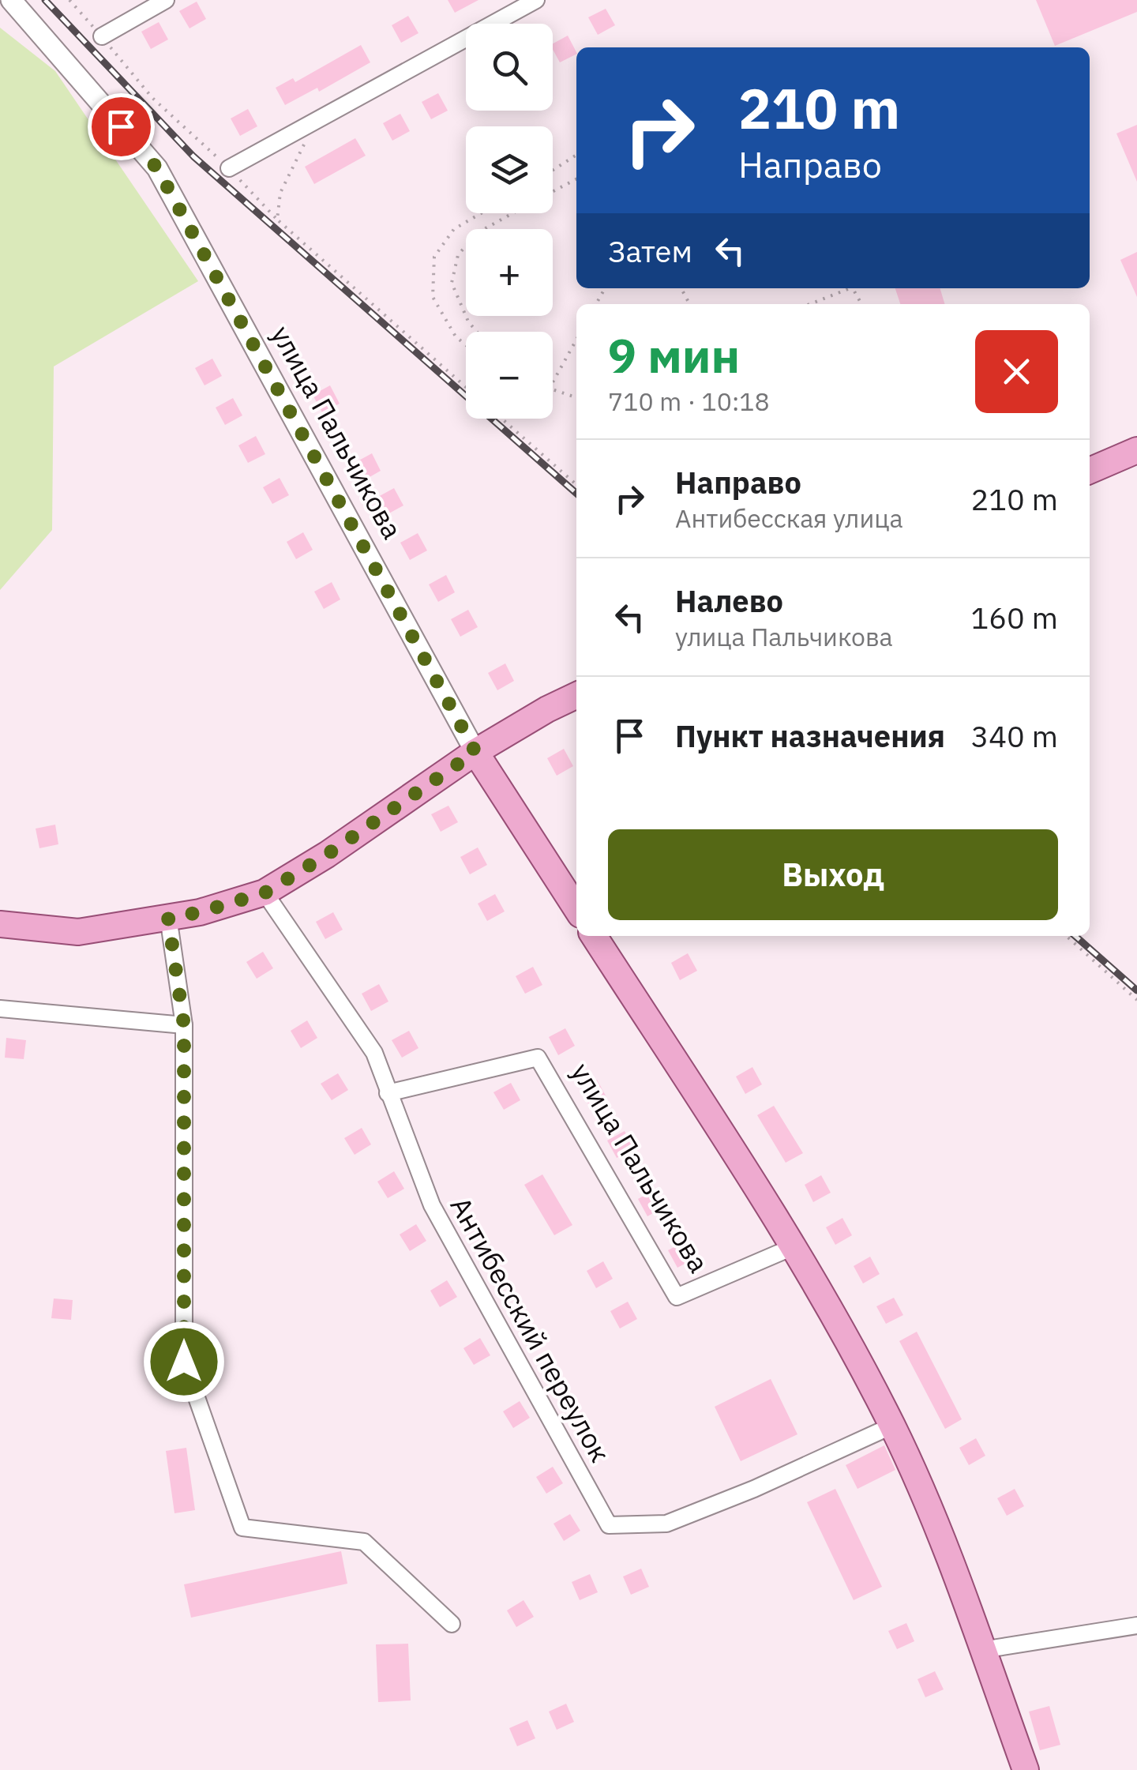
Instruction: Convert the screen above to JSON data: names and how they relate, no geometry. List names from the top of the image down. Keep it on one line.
{"streets":{"main road":["улица Пальчикова"],"street":["Антибесский переулок"]},"crossings":[["улица Пальчикова","Антибесский переулок"]],"page":{"map_buttons":["+","−"],"turn":["210 m","Направо"],"then":"Затем","heading":["9 мин","710 m · 10:18"],"list":[{"name":"Направо","note":"Антибесская улица","value":"210 m"},{"name":"Налево","note":"улица Пальчикова","value":"160 m"},{"name":"Пункт назначения","value":"340 m"}],"buttons":"Выход"}}
